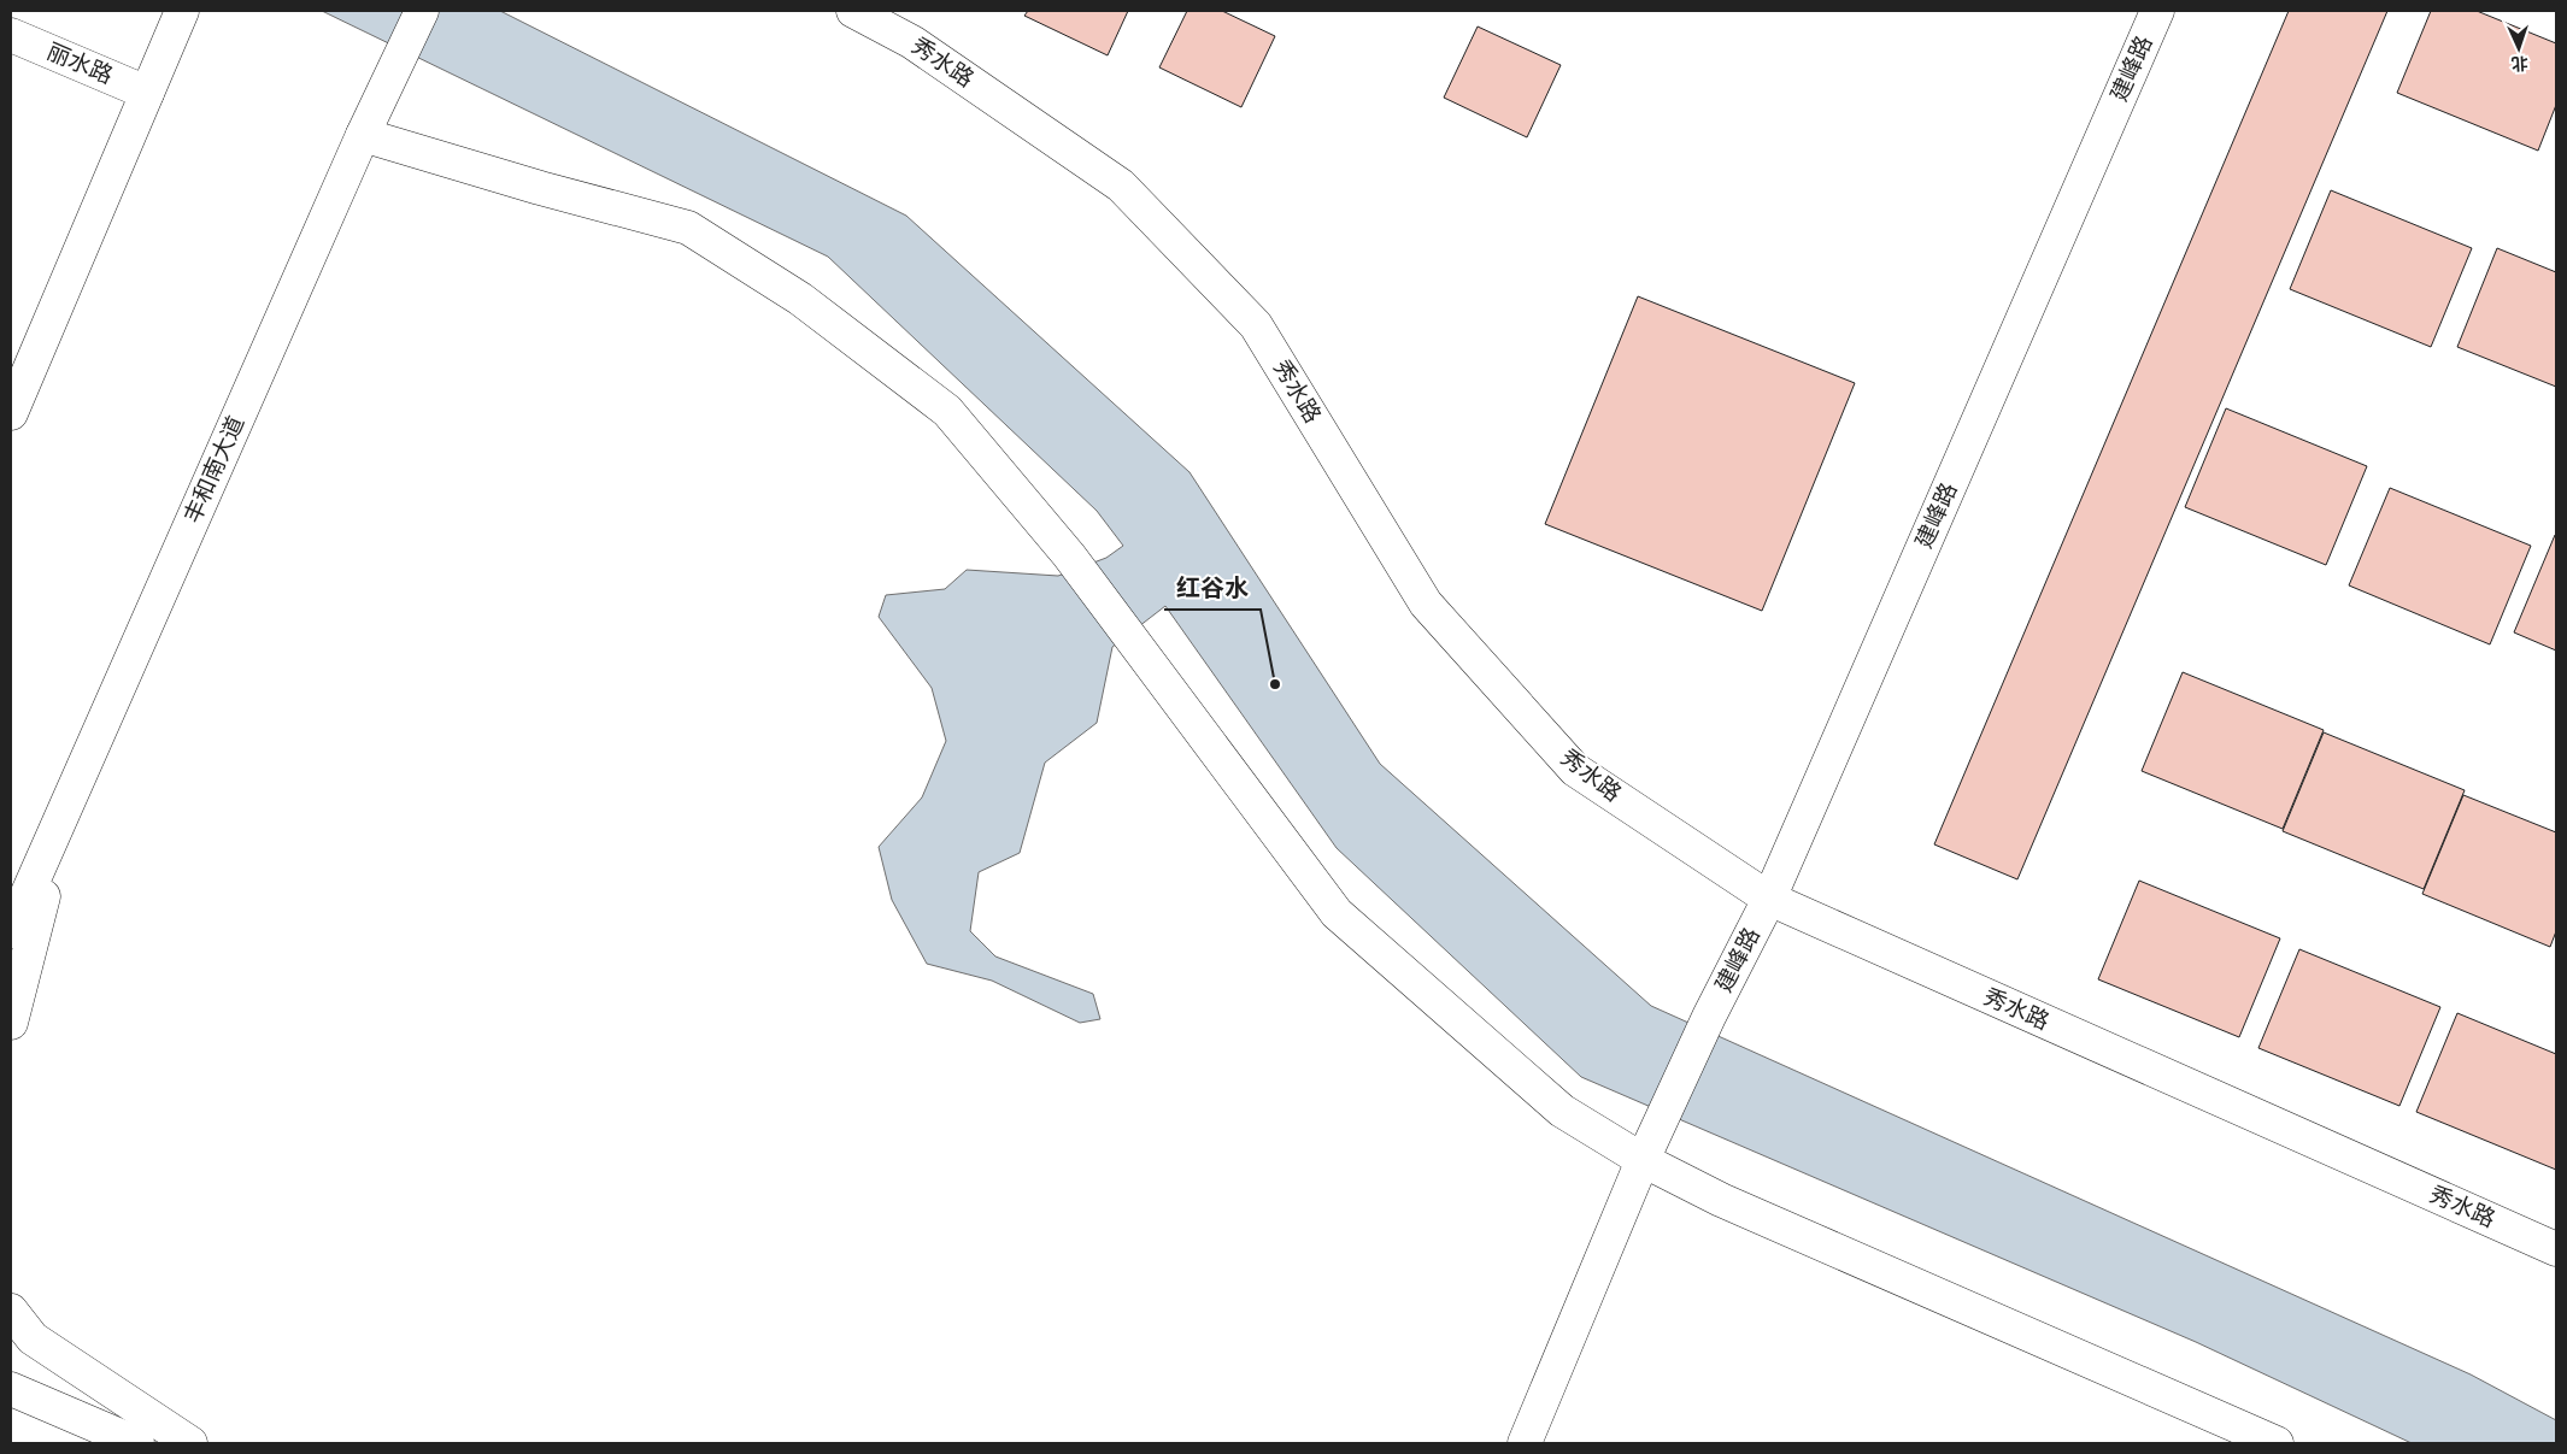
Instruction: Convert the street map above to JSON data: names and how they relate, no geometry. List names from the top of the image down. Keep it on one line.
{"streets":{"street":["秀水路","丽水路","建峰路","丰和南大道"]},"crossings":[["秀水路","建峰路"]],"places":["红谷水"],"north":"bottom"}
